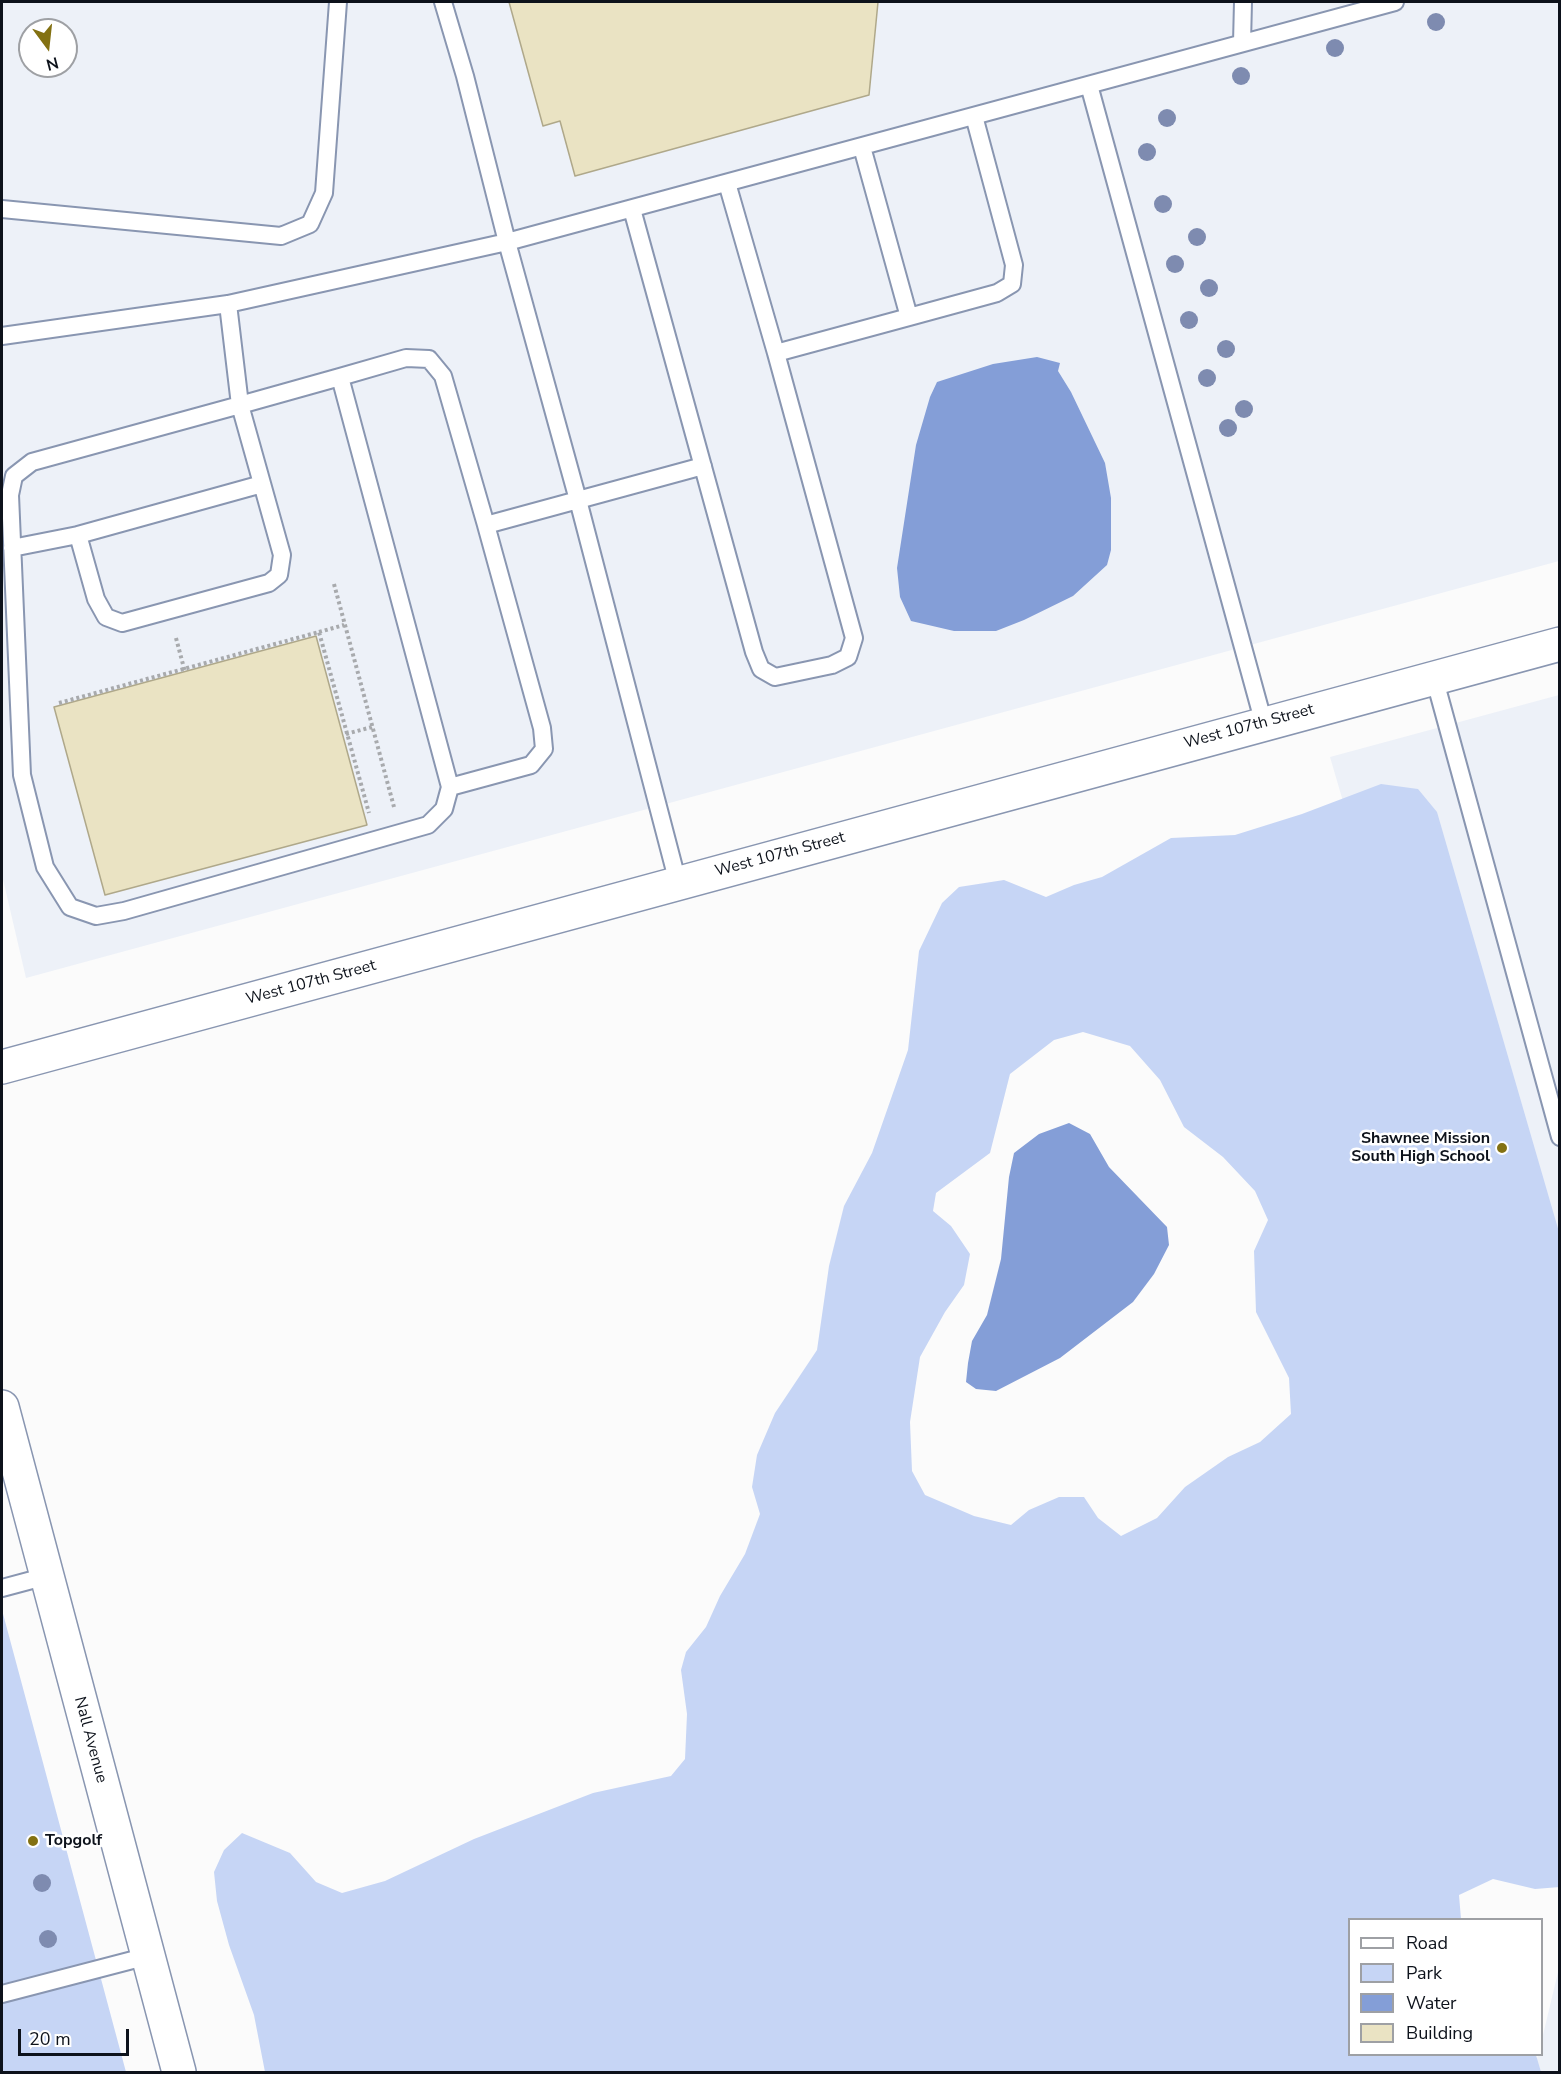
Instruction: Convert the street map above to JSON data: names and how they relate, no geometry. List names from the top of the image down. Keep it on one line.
{"streets":{"street":["West 107th Street","Nall Avenue"]},"places":["Shawnee Mission South High School","Topgolf"],"legend":["Road","Park","Water","Building"],"scale_bar":"20 m","north":"bottom"}
